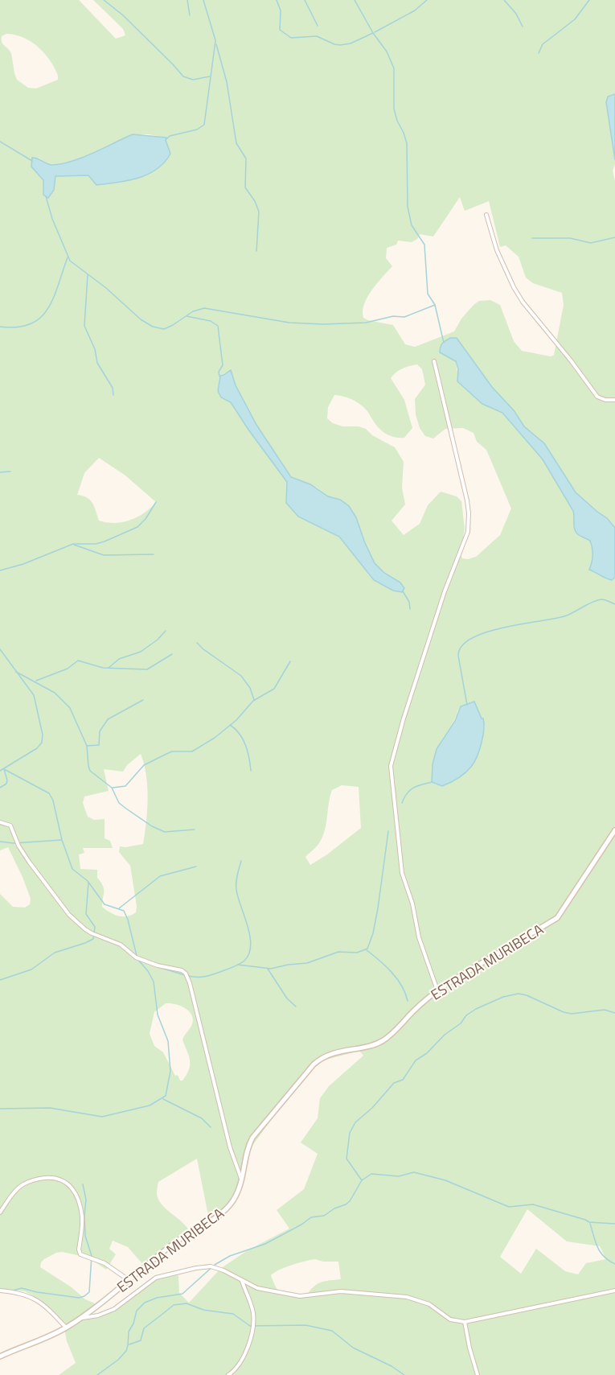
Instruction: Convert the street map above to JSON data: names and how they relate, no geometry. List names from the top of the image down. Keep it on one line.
{"streets":{"street":["ESTRADA MURIBECA"]}}
